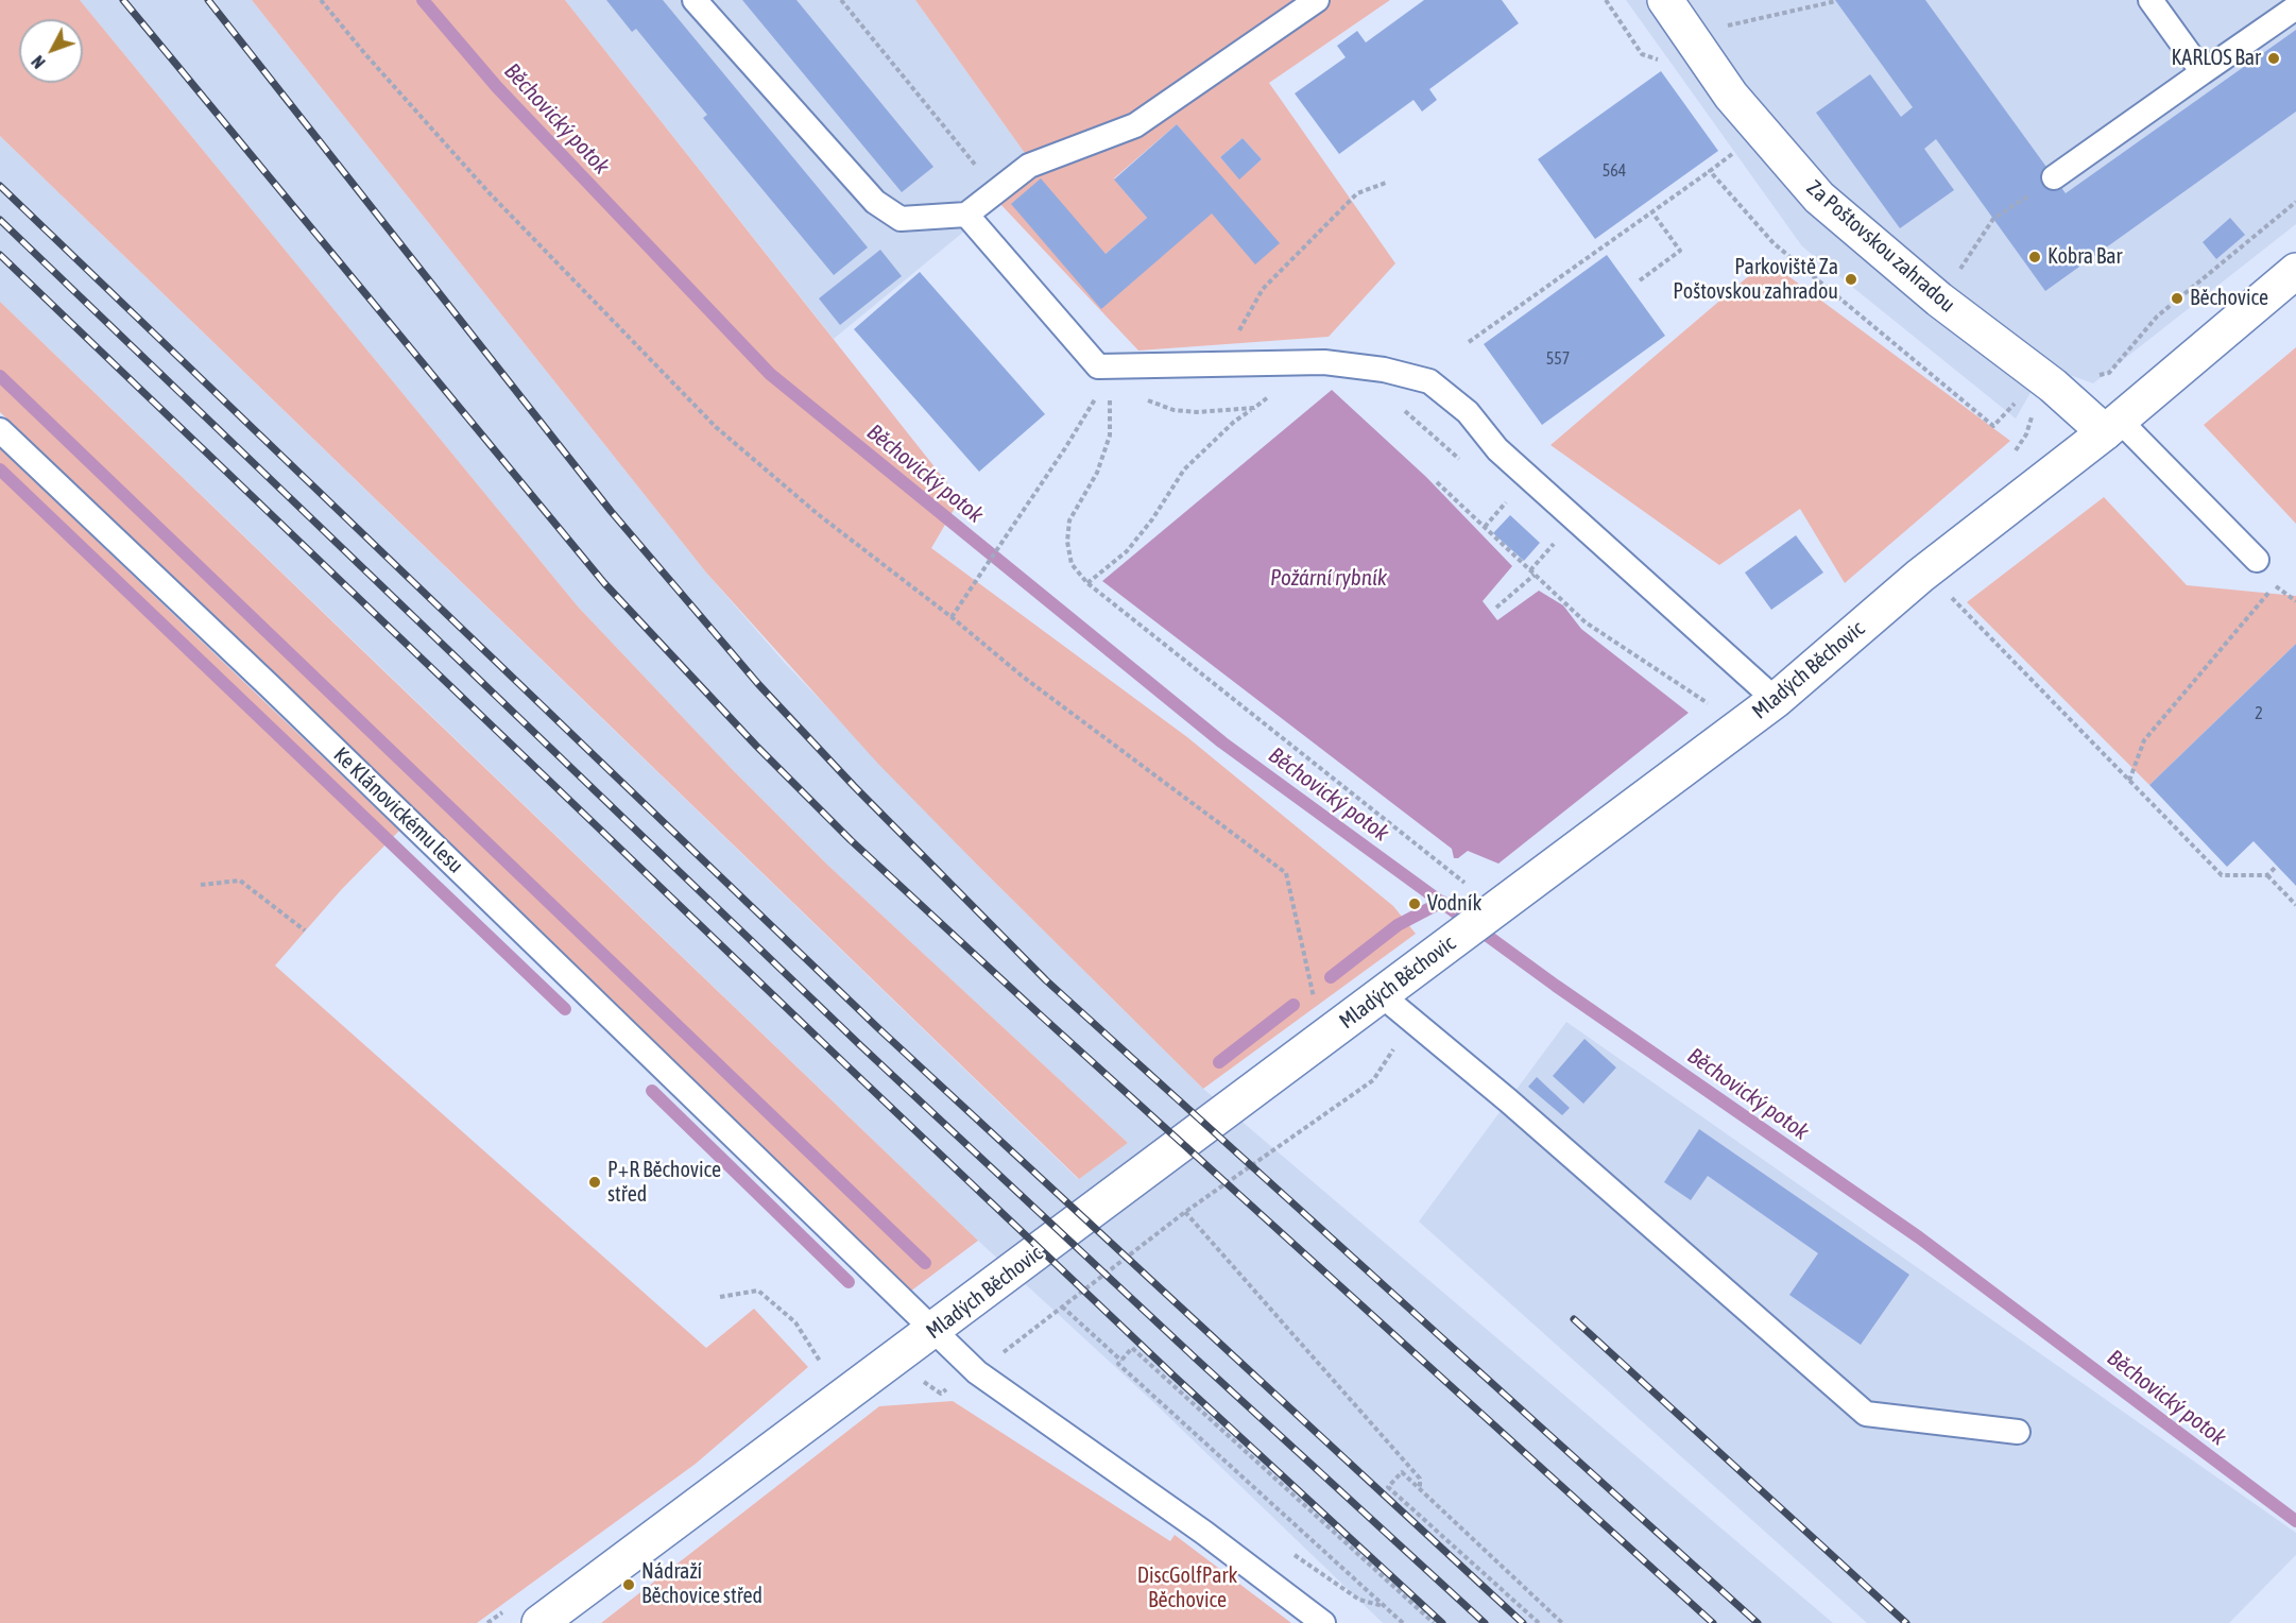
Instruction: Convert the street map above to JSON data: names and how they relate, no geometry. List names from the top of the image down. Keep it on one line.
{"streets":{"street":["Za Poštovskou zahradou","Mladých Běchovic"],"lane":["Ke Klánovickému lesu"]},"crossings":[["Za Poštovskou zahradou","Mladých Běchovic"],["Mladých Běchovic","Ke Klánovickému lesu"]],"water":["Běchovický potok","Požární rybník"],"parks":["DiscGolfPark Běchovice"],"places":["KARLOS Bar","Kobra Bar","Parkoviště Za Poštovskou zahradou","Běchovice","Vodník","P+R Běchovice střed","Nádraží Běchovice střed"],"house_numbers":["564","557","2"],"north":"bottom left"}
